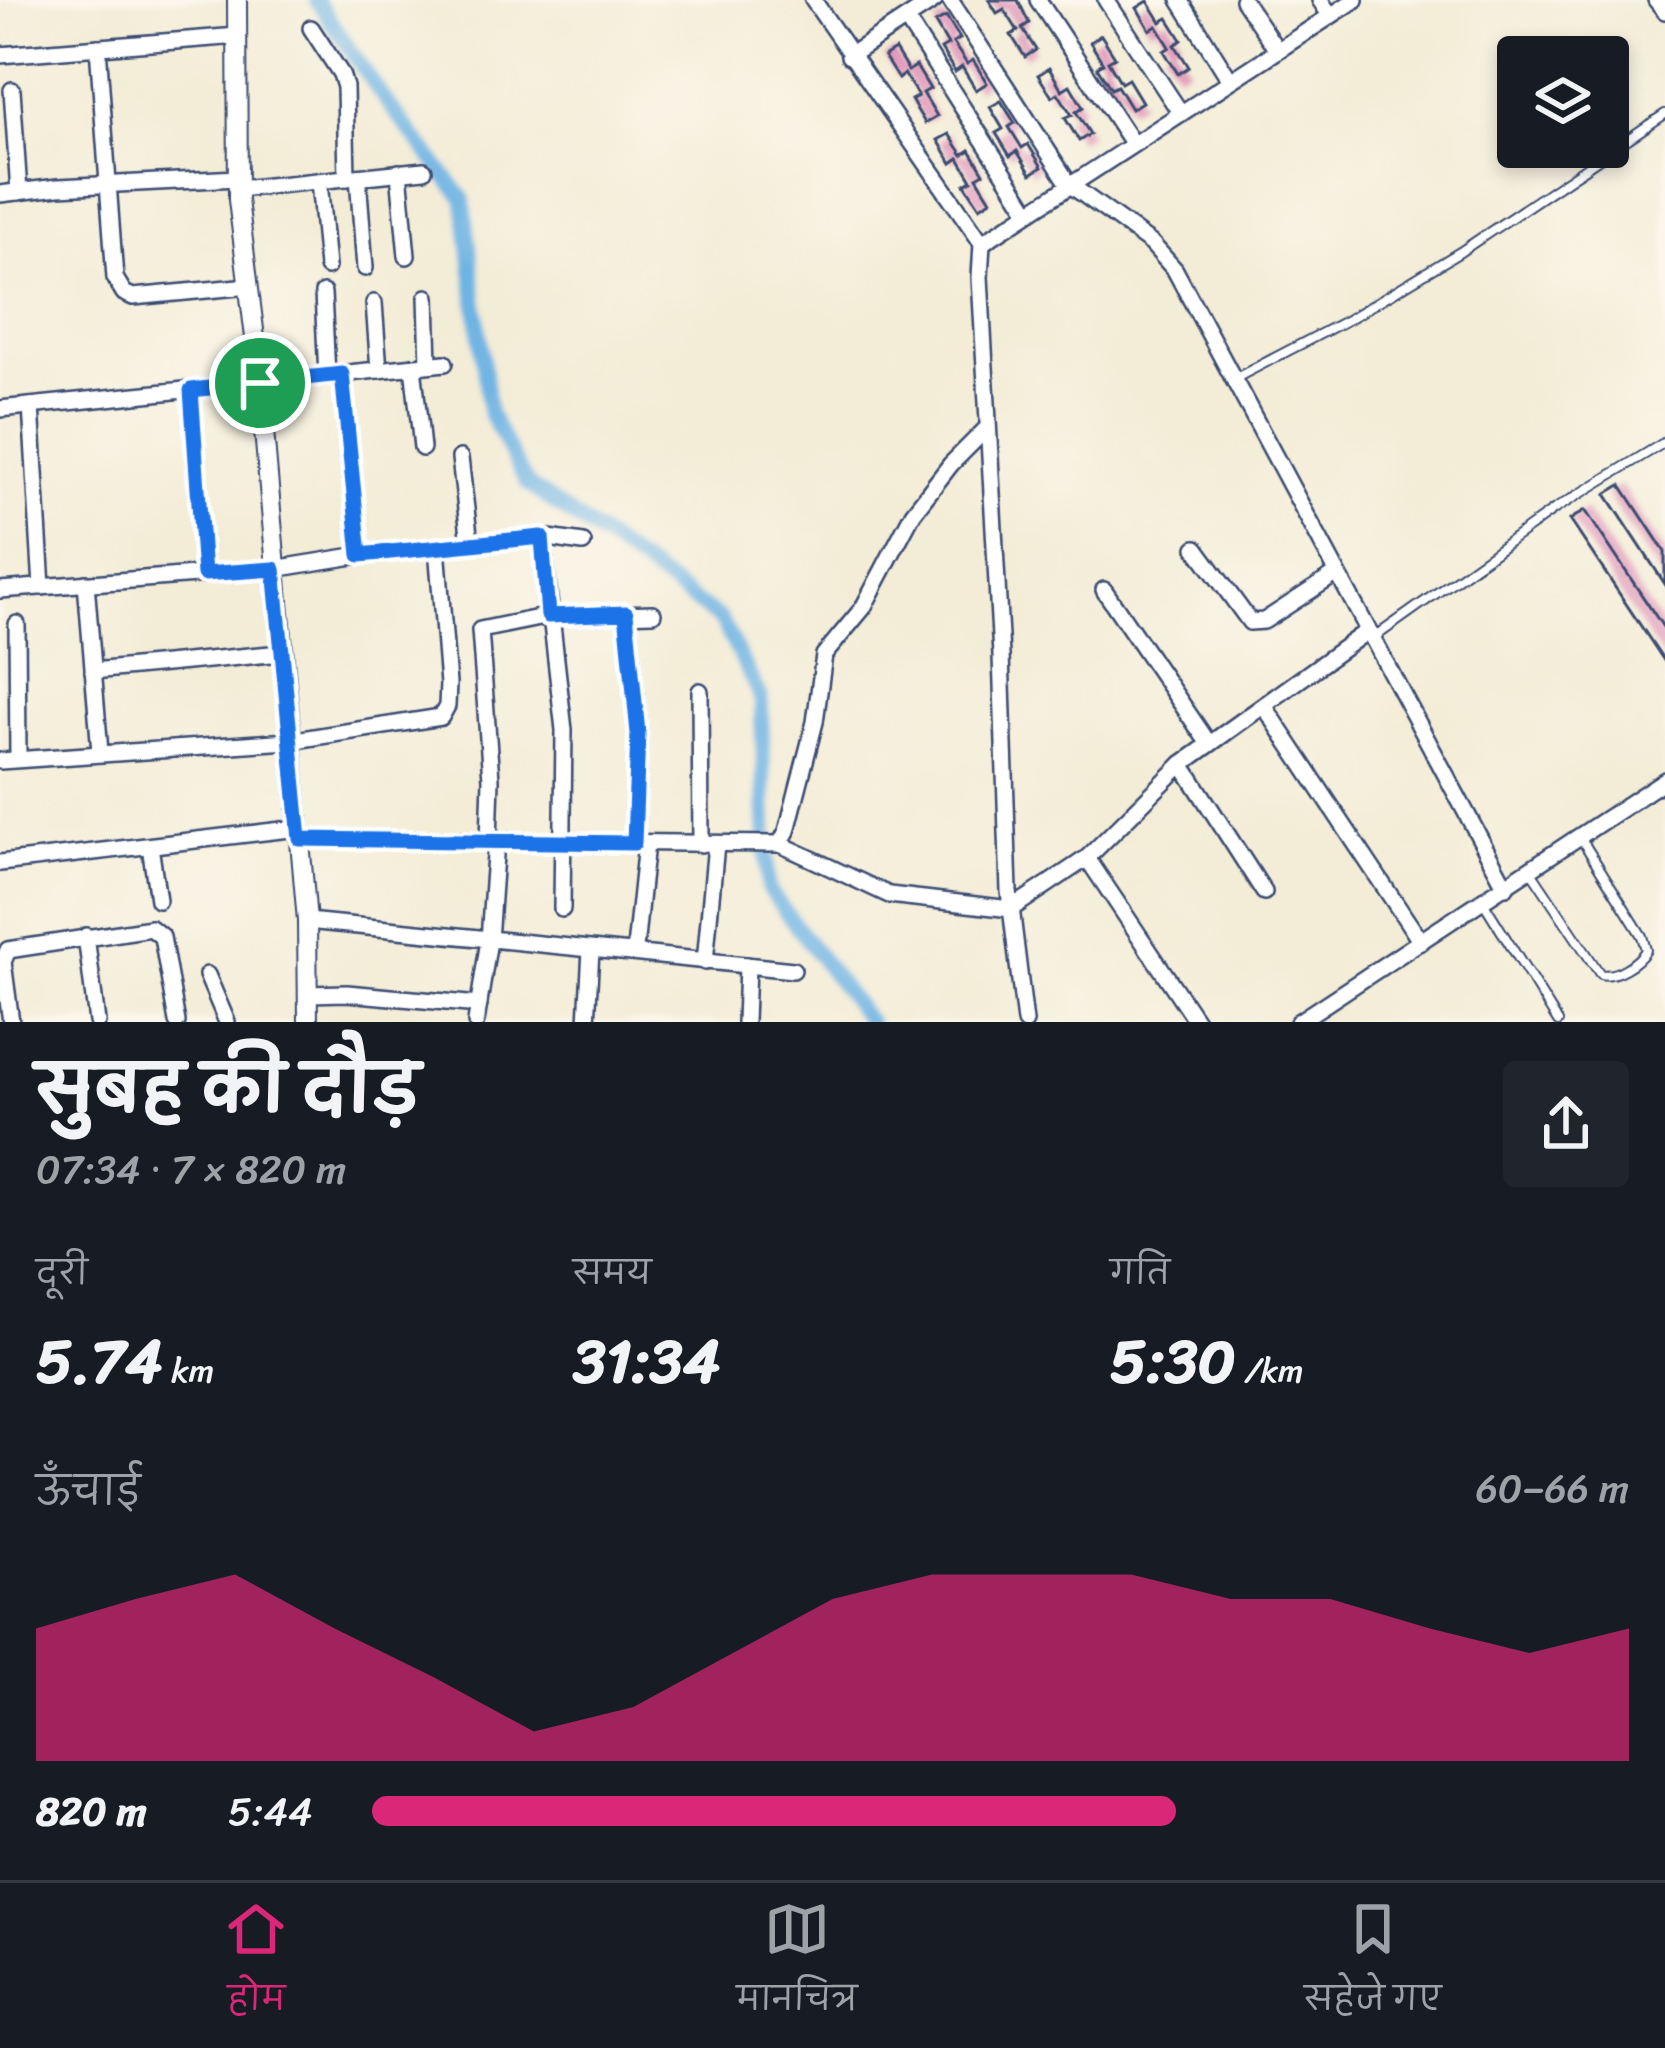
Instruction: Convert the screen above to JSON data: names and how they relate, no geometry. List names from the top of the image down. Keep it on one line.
{"page":{"heading":["सुबह की दौड़","07:34 · 7 × 820 m"],"stats":[["दूरी","5.74 km"],["समय","31:34"],["गति","5:30 /km"]],"chart":["ऊँचाई","60–66 m"],"list":[{"name":"820 m","note":"5:44"}],"tabs":["होम","मानचित्र","सहेजे गए"]}}
